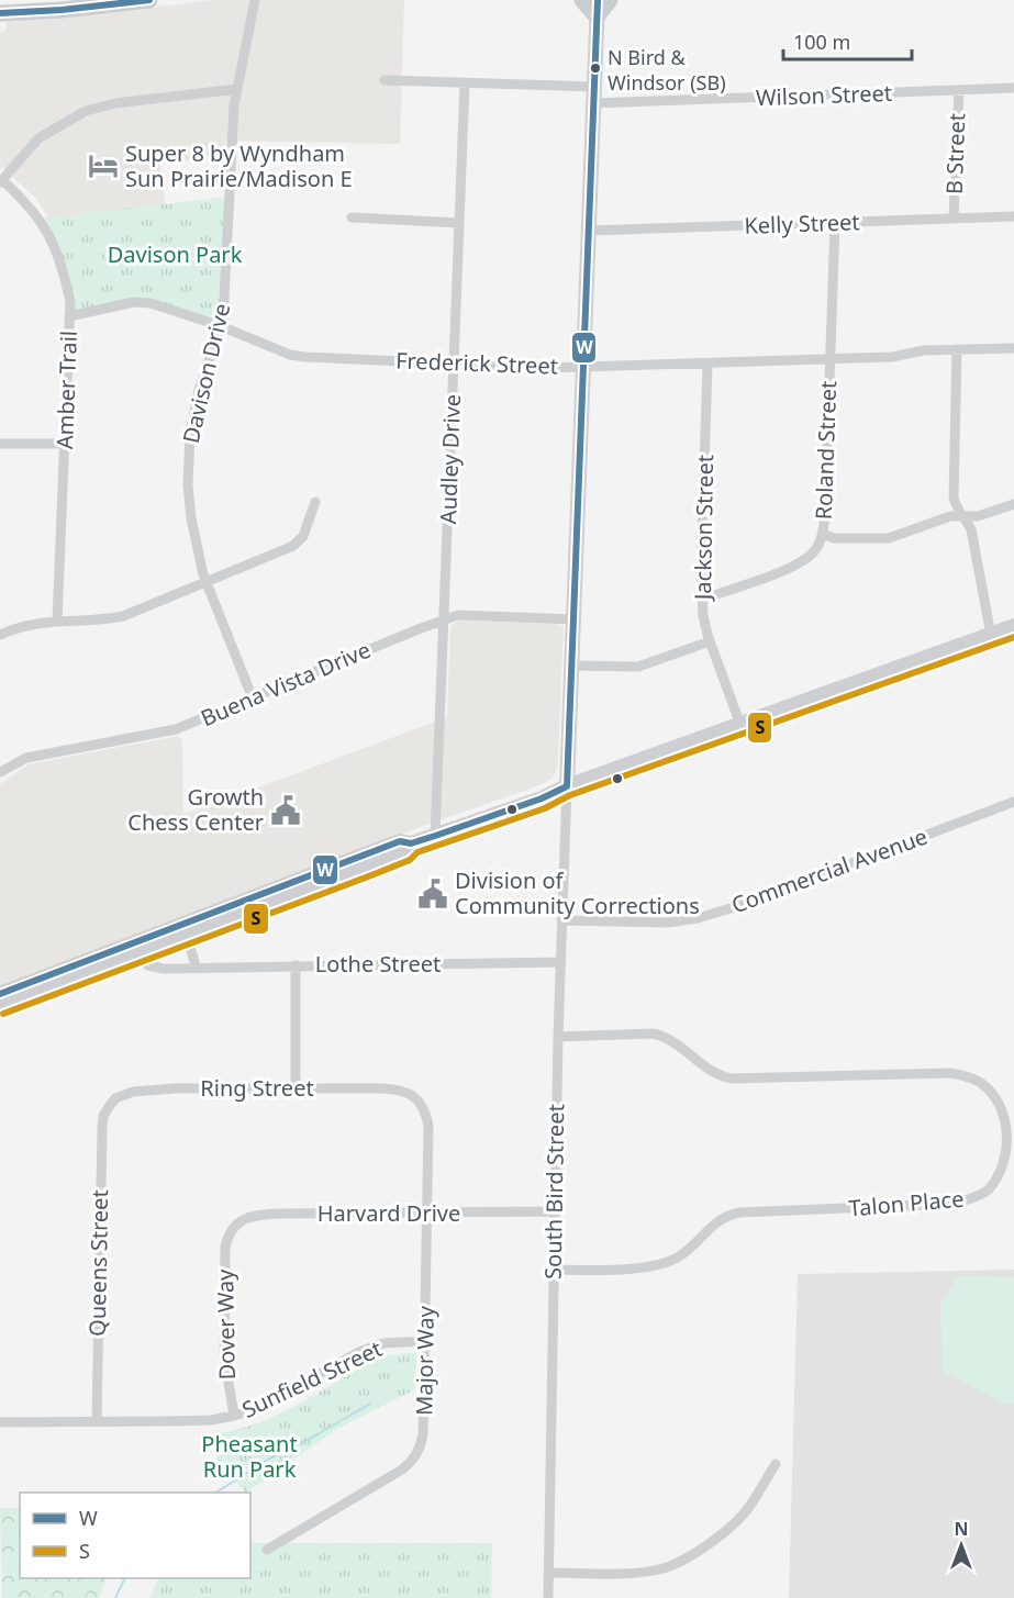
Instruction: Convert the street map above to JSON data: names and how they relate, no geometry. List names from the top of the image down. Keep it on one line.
{"streets":{"street":["Wilson Street","B Street","Kelly Street","Frederick Street","Davison Drive","Amber Trail","Roland Street","Audley Drive","Jackson Street","Buena Vista Drive","Commercial Avenue","Lothe Street","Ring Street","South Bird Street","Talon Place","Harvard Drive","Queens Street","Dover Way","Major Way","Sunfield Street"]},"crossings":[["Wilson Street","B Street"],["B Street","Kelly Street"],["Kelly Street","Roland Street"],["Frederick Street","Davison Drive"],["Frederick Street","Amber Trail"],["Frederick Street","Roland Street"],["Frederick Street","Audley Drive"],["Frederick Street","Jackson Street"],["Davison Drive","Buena Vista Drive"],["Roland Street","Jackson Street"],["Audley Drive","Buena Vista Drive"],["Commercial Avenue","South Bird Street"],["Lothe Street","South Bird Street"],["Ring Street","Queens Street"],["Ring Street","Major Way"],["South Bird Street","Talon Place"],["South Bird Street","Harvard Drive"],["Harvard Drive","Dover Way"],["Harvard Drive","Major Way"],["Queens Street","Sunfield Street"],["Dover Way","Sunfield Street"],["Major Way","Sunfield Street"]],"parks":["Davison Park","Pheasant Run Park"],"places":{"other":["N Bird & Windsor (SB)"],"hotel":["Super 8 by Wyndham Sun Prairie/Madison E"],"public building":["Growth Chess Center","Division of Community Corrections"]},"lines":["transit line W","transit line S"],"legend":["W","S"],"scale_bar":"100 m","north":"top"}
